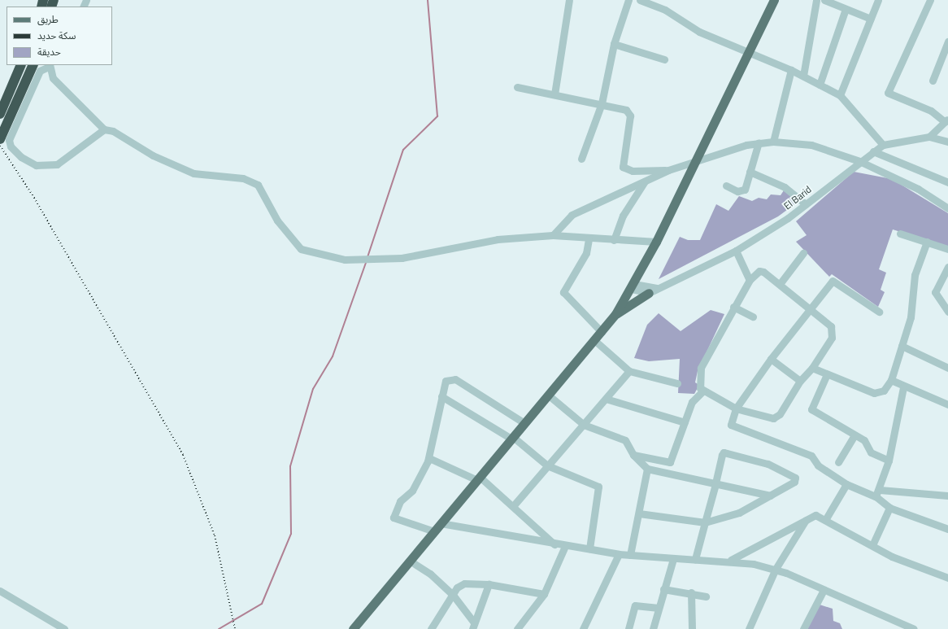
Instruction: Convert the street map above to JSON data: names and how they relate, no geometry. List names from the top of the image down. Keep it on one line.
{"streets":{"street":["El Barid"]},"legend":["طريق","سكة حديد","حديقة"]}
